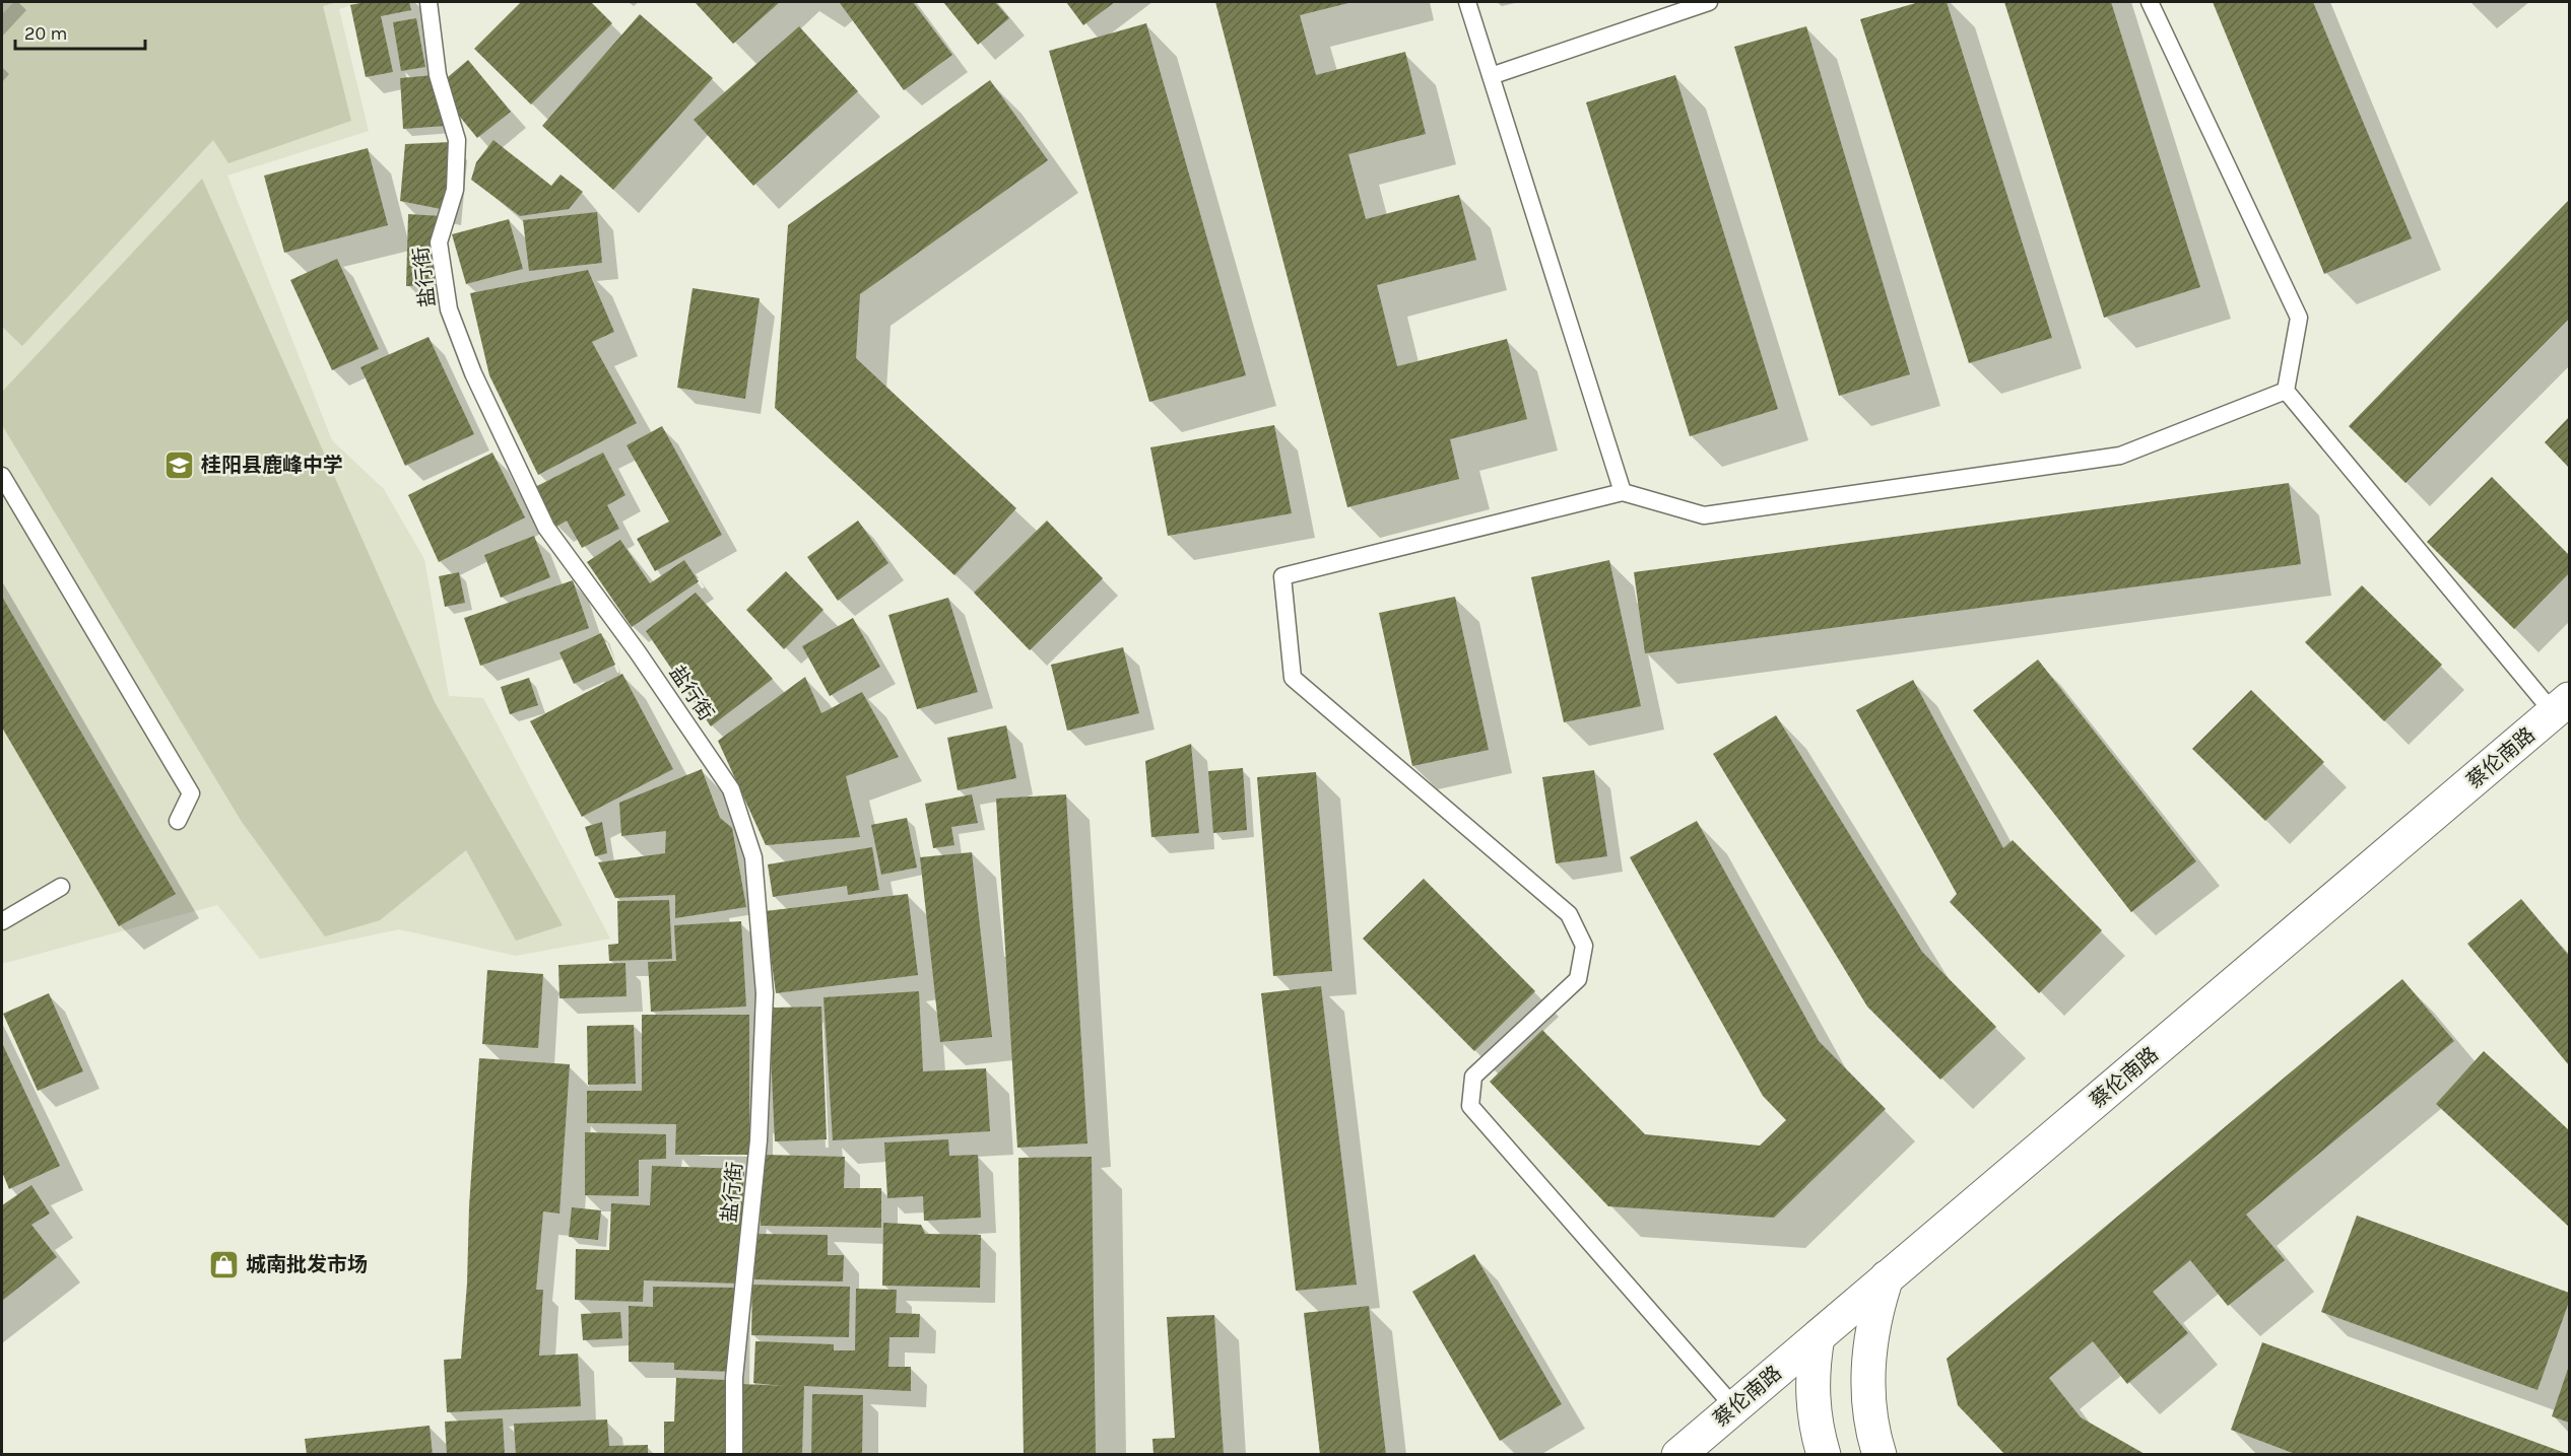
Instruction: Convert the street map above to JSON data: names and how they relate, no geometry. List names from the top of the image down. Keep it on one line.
{"streets":{"street":["蔡伦南路"],"lane":["盐行街"]},"places":{"school or university":["桂阳县鹿峰中学"],"shop":["城南批发市场"]},"scale_bar":"20 m"}
